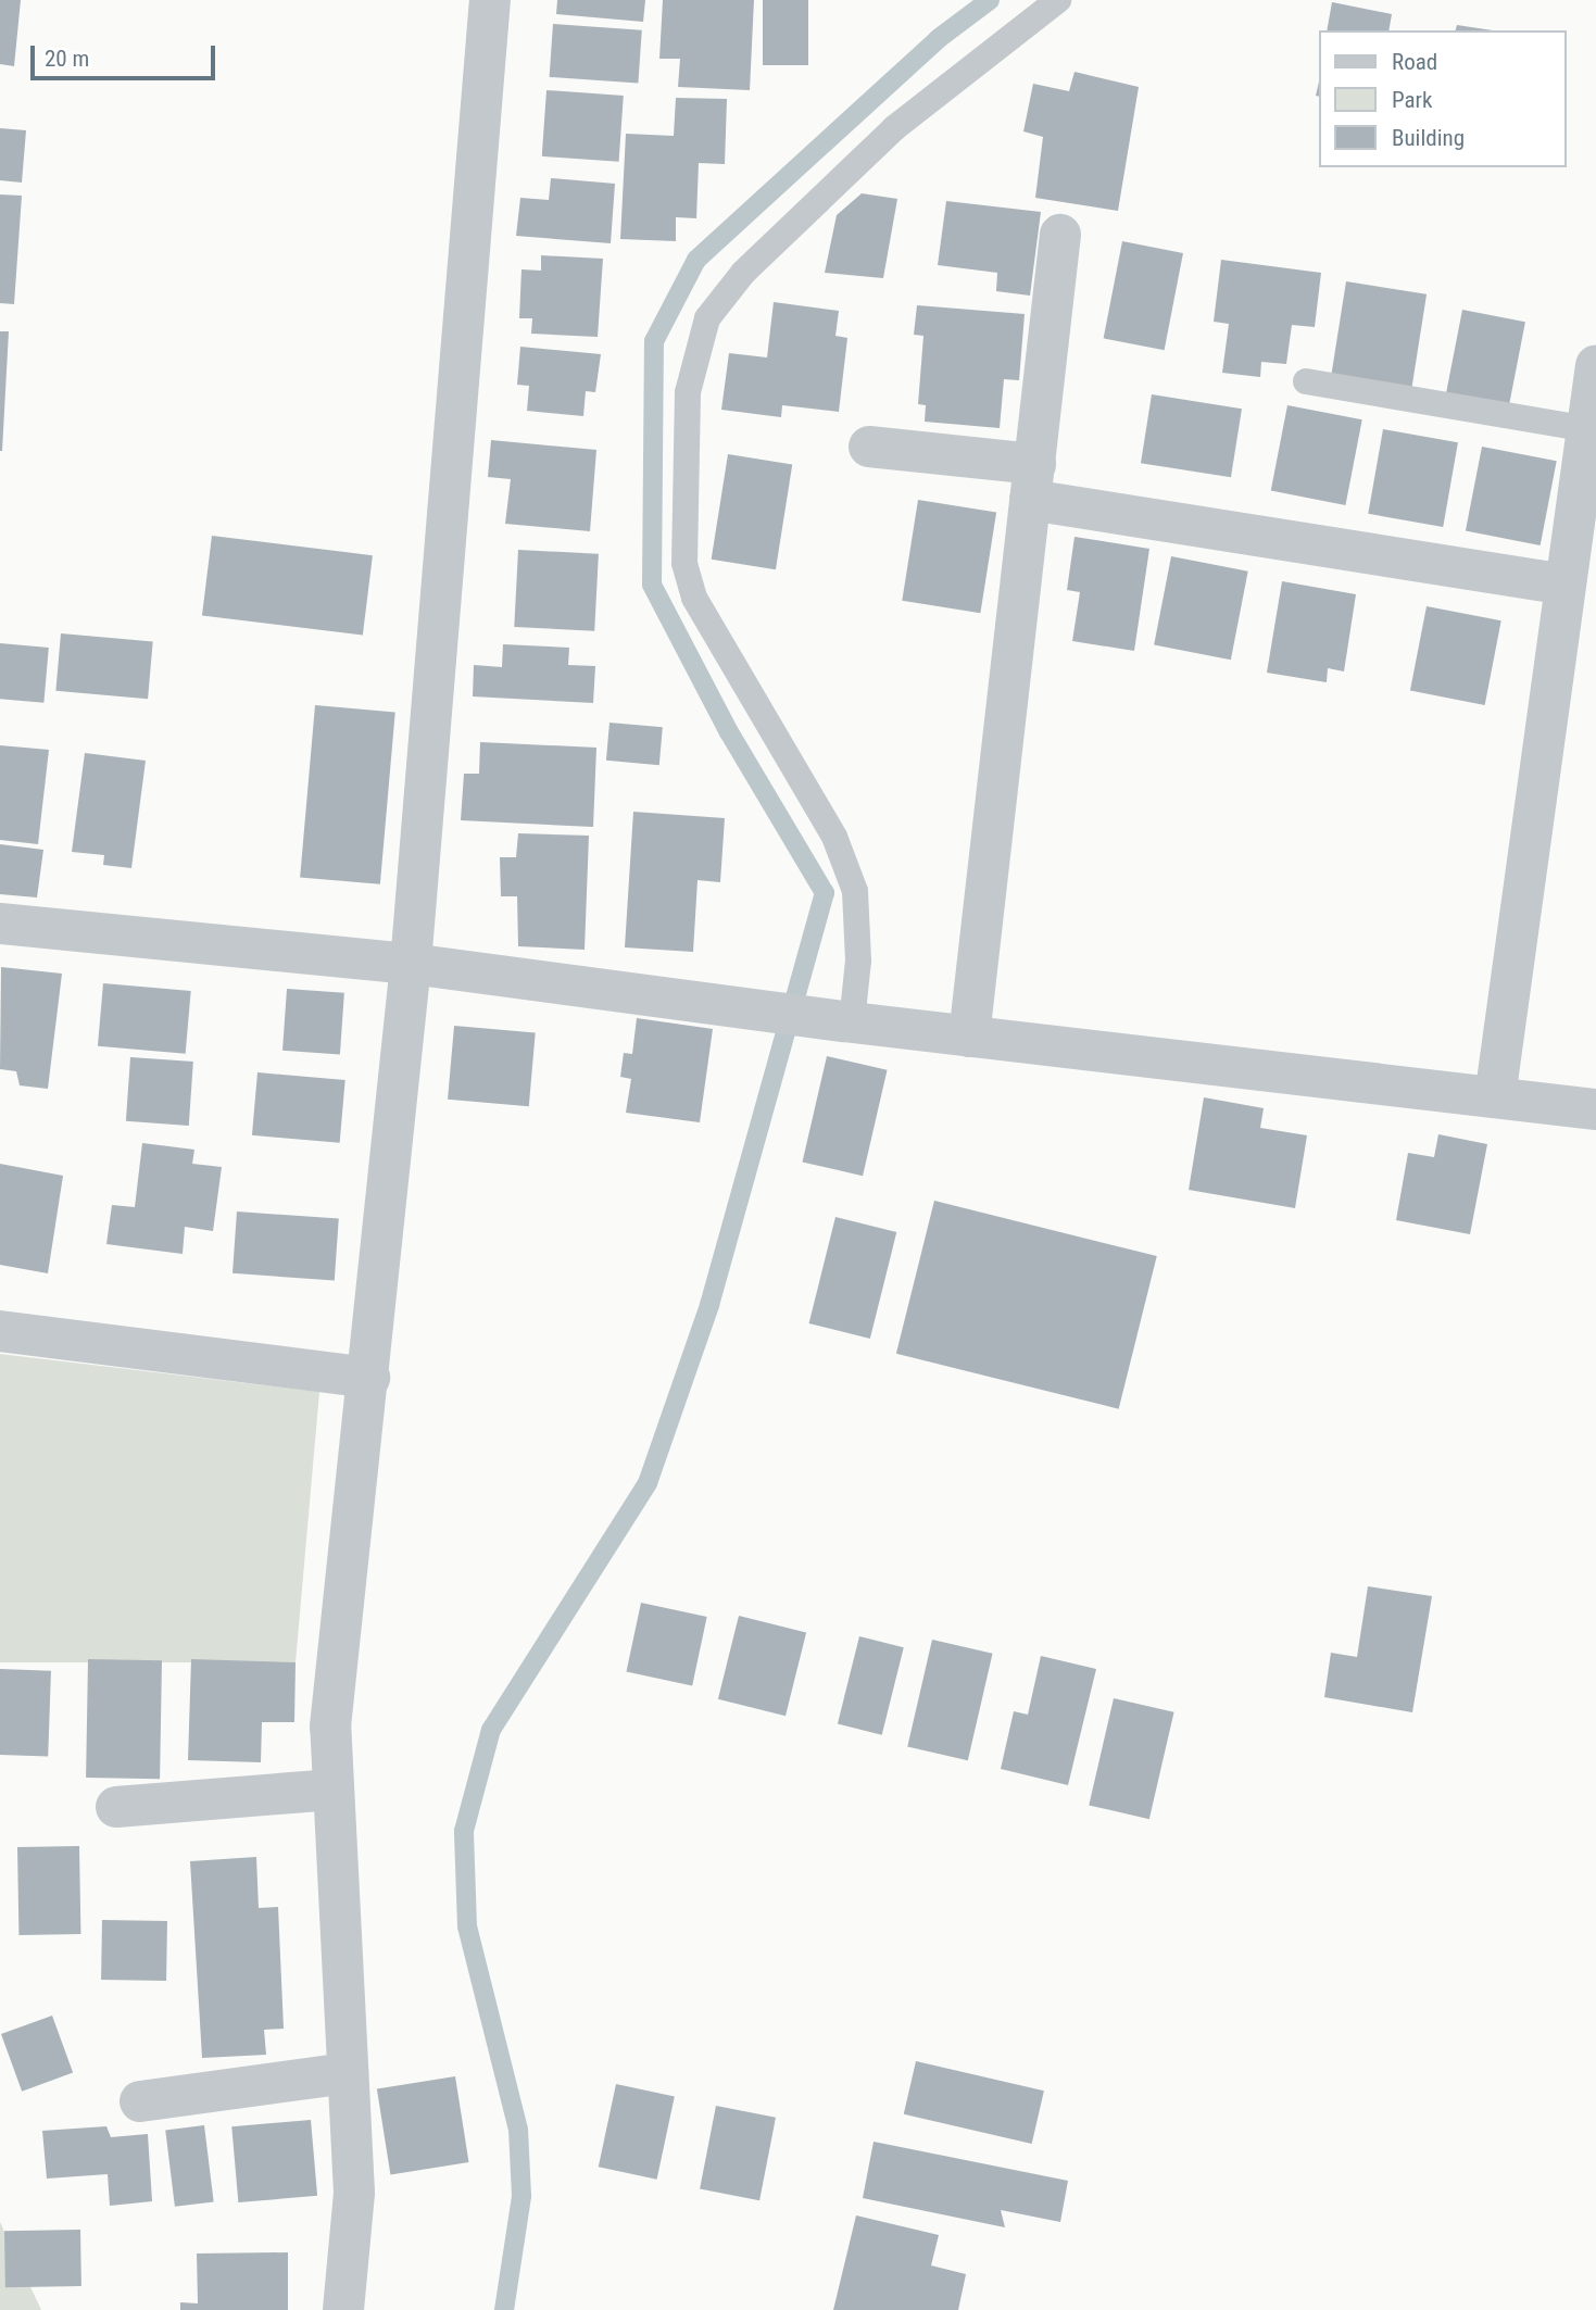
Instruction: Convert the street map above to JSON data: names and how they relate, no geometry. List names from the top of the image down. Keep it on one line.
{"legend":["Road","Park","Building"],"scale_bar":"20 m"}
